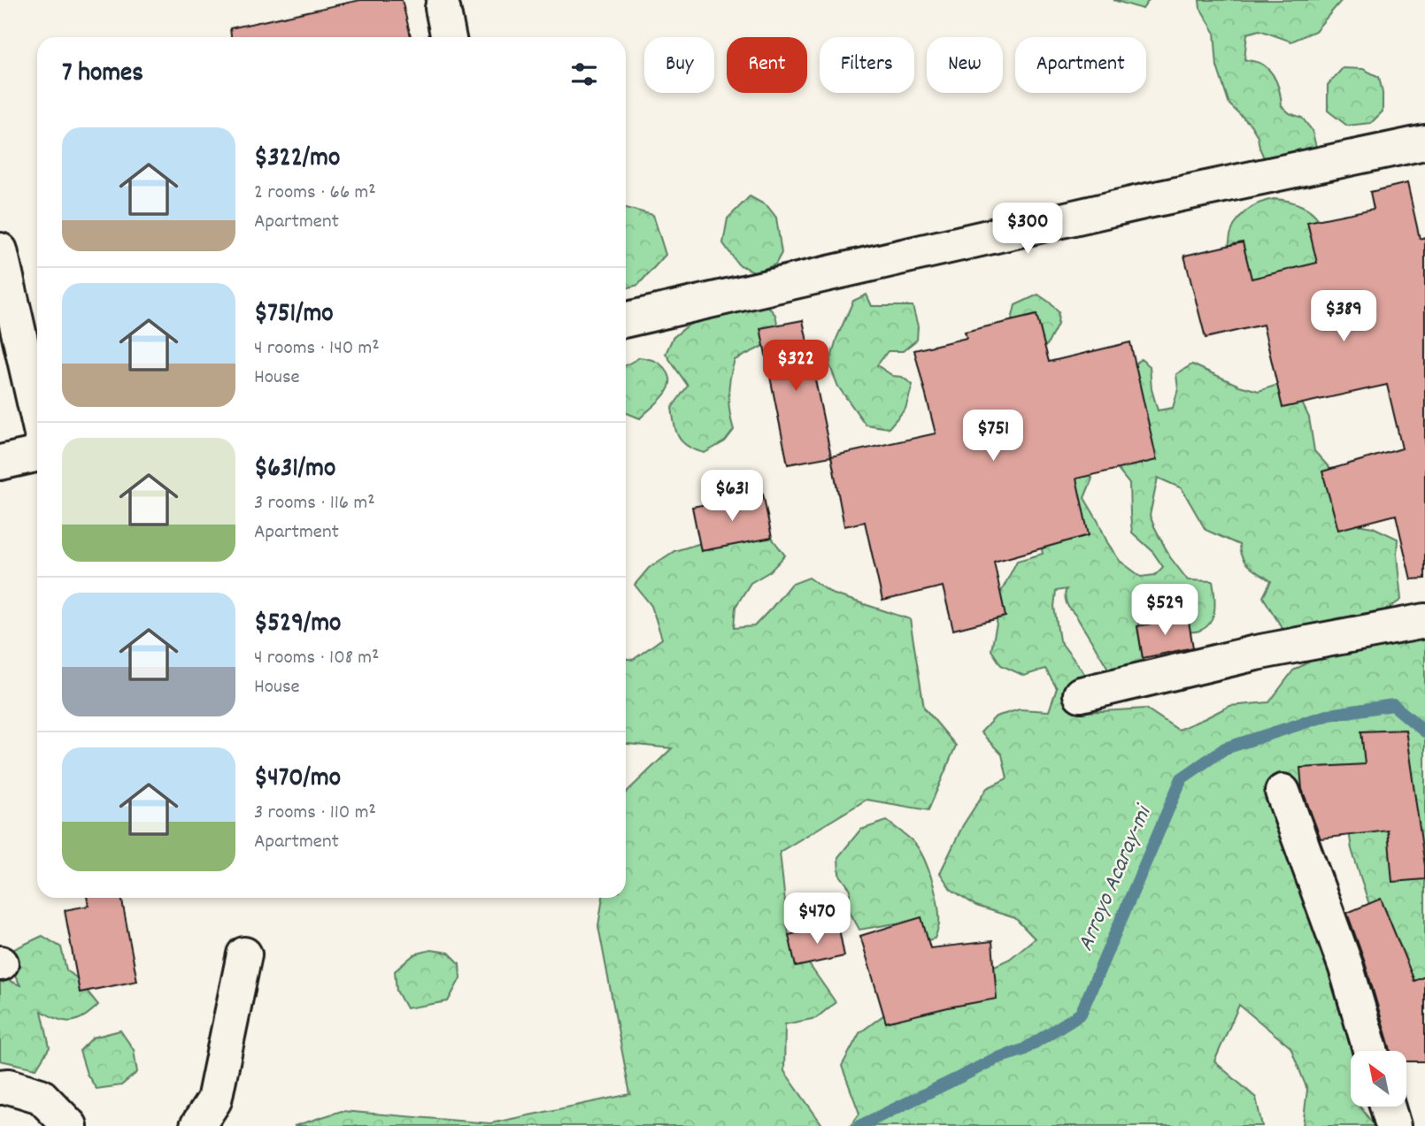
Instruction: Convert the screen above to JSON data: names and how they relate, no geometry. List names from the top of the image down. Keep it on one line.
{"water":["Arroyo Acaray-mi"],"north":"top left","page":{"chip":["Buy","Rent","Filters","New","Apartment"],"heading":"7 homes","list":[{"name":"$322/mo","note":"2 rooms · 66 m² · Apartment"},{"name":"$751/mo","note":"4 rooms · 140 m² · House"},{"name":"$631/mo","note":"3 rooms · 116 m² · Apartment"},{"name":"$529/mo","note":"4 rooms · 108 m² · House"},{"name":"$470/mo","note":"3 rooms · 110 m² · Apartment"}],"price":["$300","$389","$322","$751","$631","$529","$470"]}}
